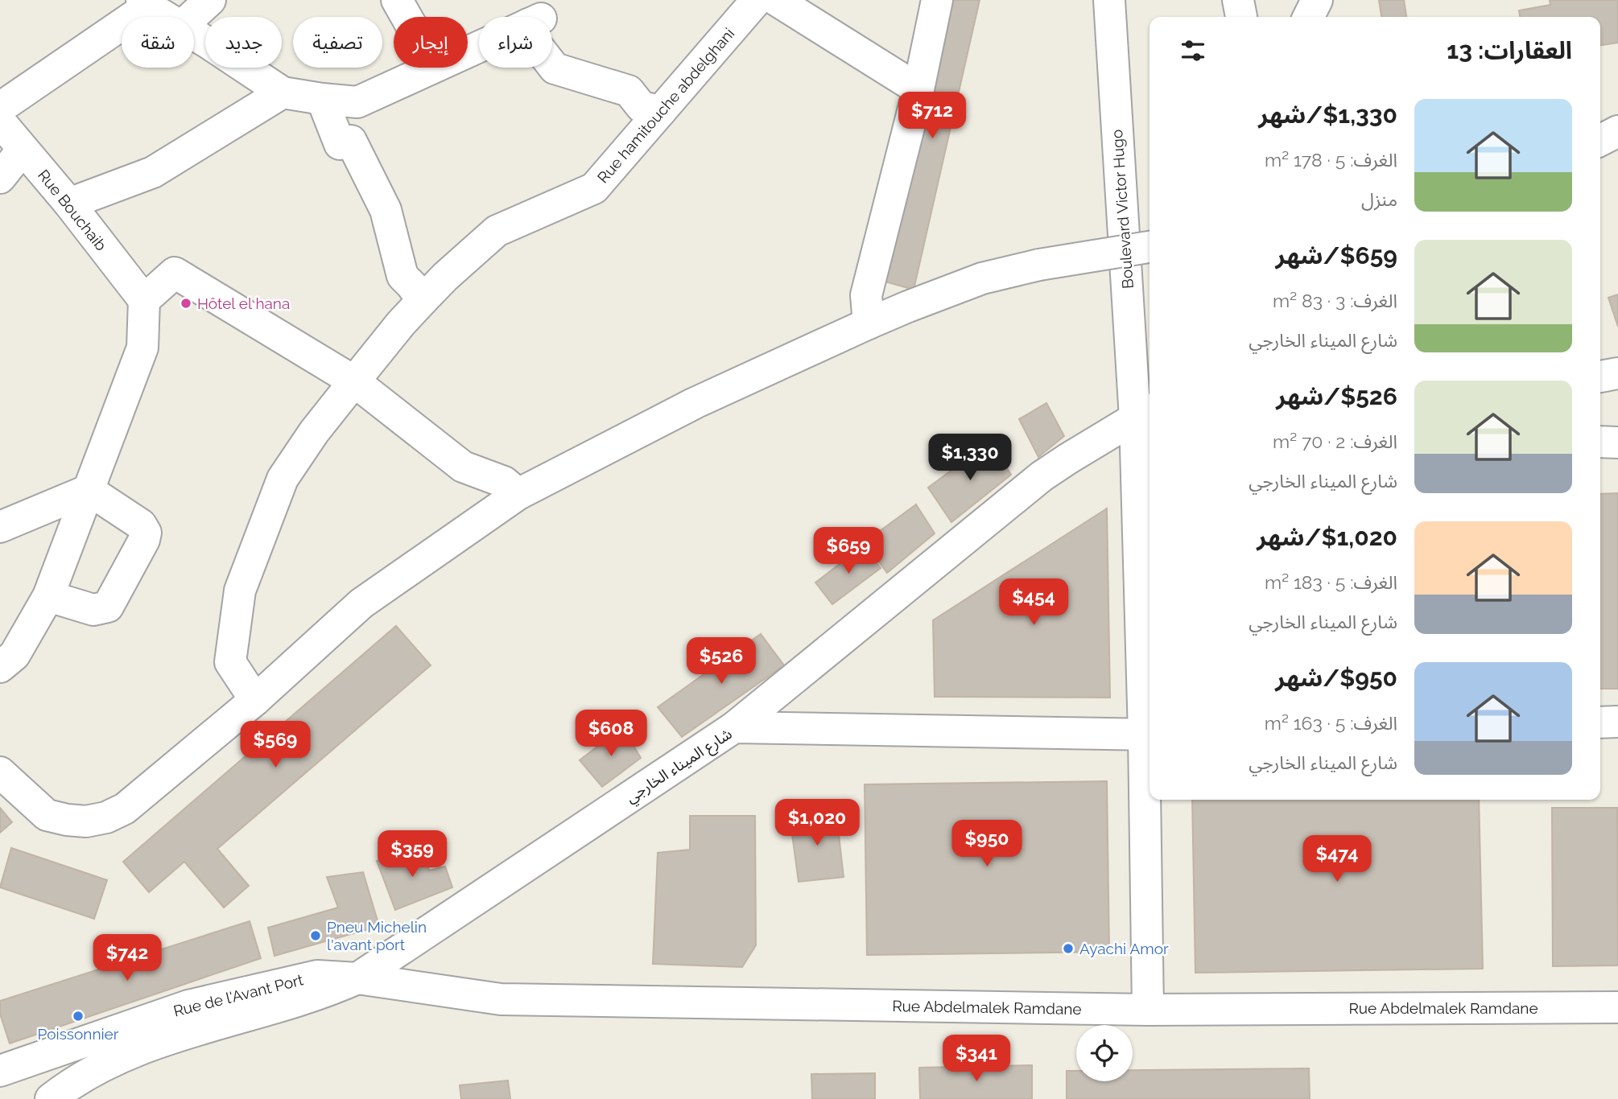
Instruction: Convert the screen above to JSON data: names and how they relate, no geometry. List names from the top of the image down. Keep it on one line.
{"streets":{"street":["Rue hamitouche abdelghani","Boulevard Victor Hugo","Rue Bouchaib","شارع الميناء الخارجي","Rue de l'Avant Port","Rue Abdelmalek Ramdane"]},"crossings":[["Boulevard Victor Hugo","شارع الميناء الخارجي"],["Boulevard Victor Hugo","Rue Abdelmalek Ramdane"],["شارع الميناء الخارجي","Rue de l'Avant Port"],["شارع الميناء الخارجي","Rue Abdelmalek Ramdane"],["Rue de l'Avant Port","Rue Abdelmalek Ramdane"]],"places":["Hôtel el hana","Pneu Michelin l'avant port","Ayachi Amor","Poissonnier"],"page":{"chip":["شراء","إيجار","تصفية","جديد","شقة"],"heading":"العقارات: 13","list":[{"name":"$1,330/شهر","note":"الغرف: 5 · 178 m² · منزل"},{"name":"$659/شهر","note":"الغرف: 3 · 83 m² · شارع الميناء الخارجي"},{"name":"$526/شهر","note":"الغرف: 2 · 70 m² · شارع الميناء الخارجي"},{"name":"$1,020/شهر","note":"الغرف: 5 · 183 m² · شارع الميناء الخارجي"},{"name":"$950/شهر","note":"الغرف: 5 · 163 m² · شارع الميناء الخارجي"}],"price":["$712","$1,330","$659","$454","$526","$608","$569","$1,020","$950","$359","$474","$742","$341"]}}
